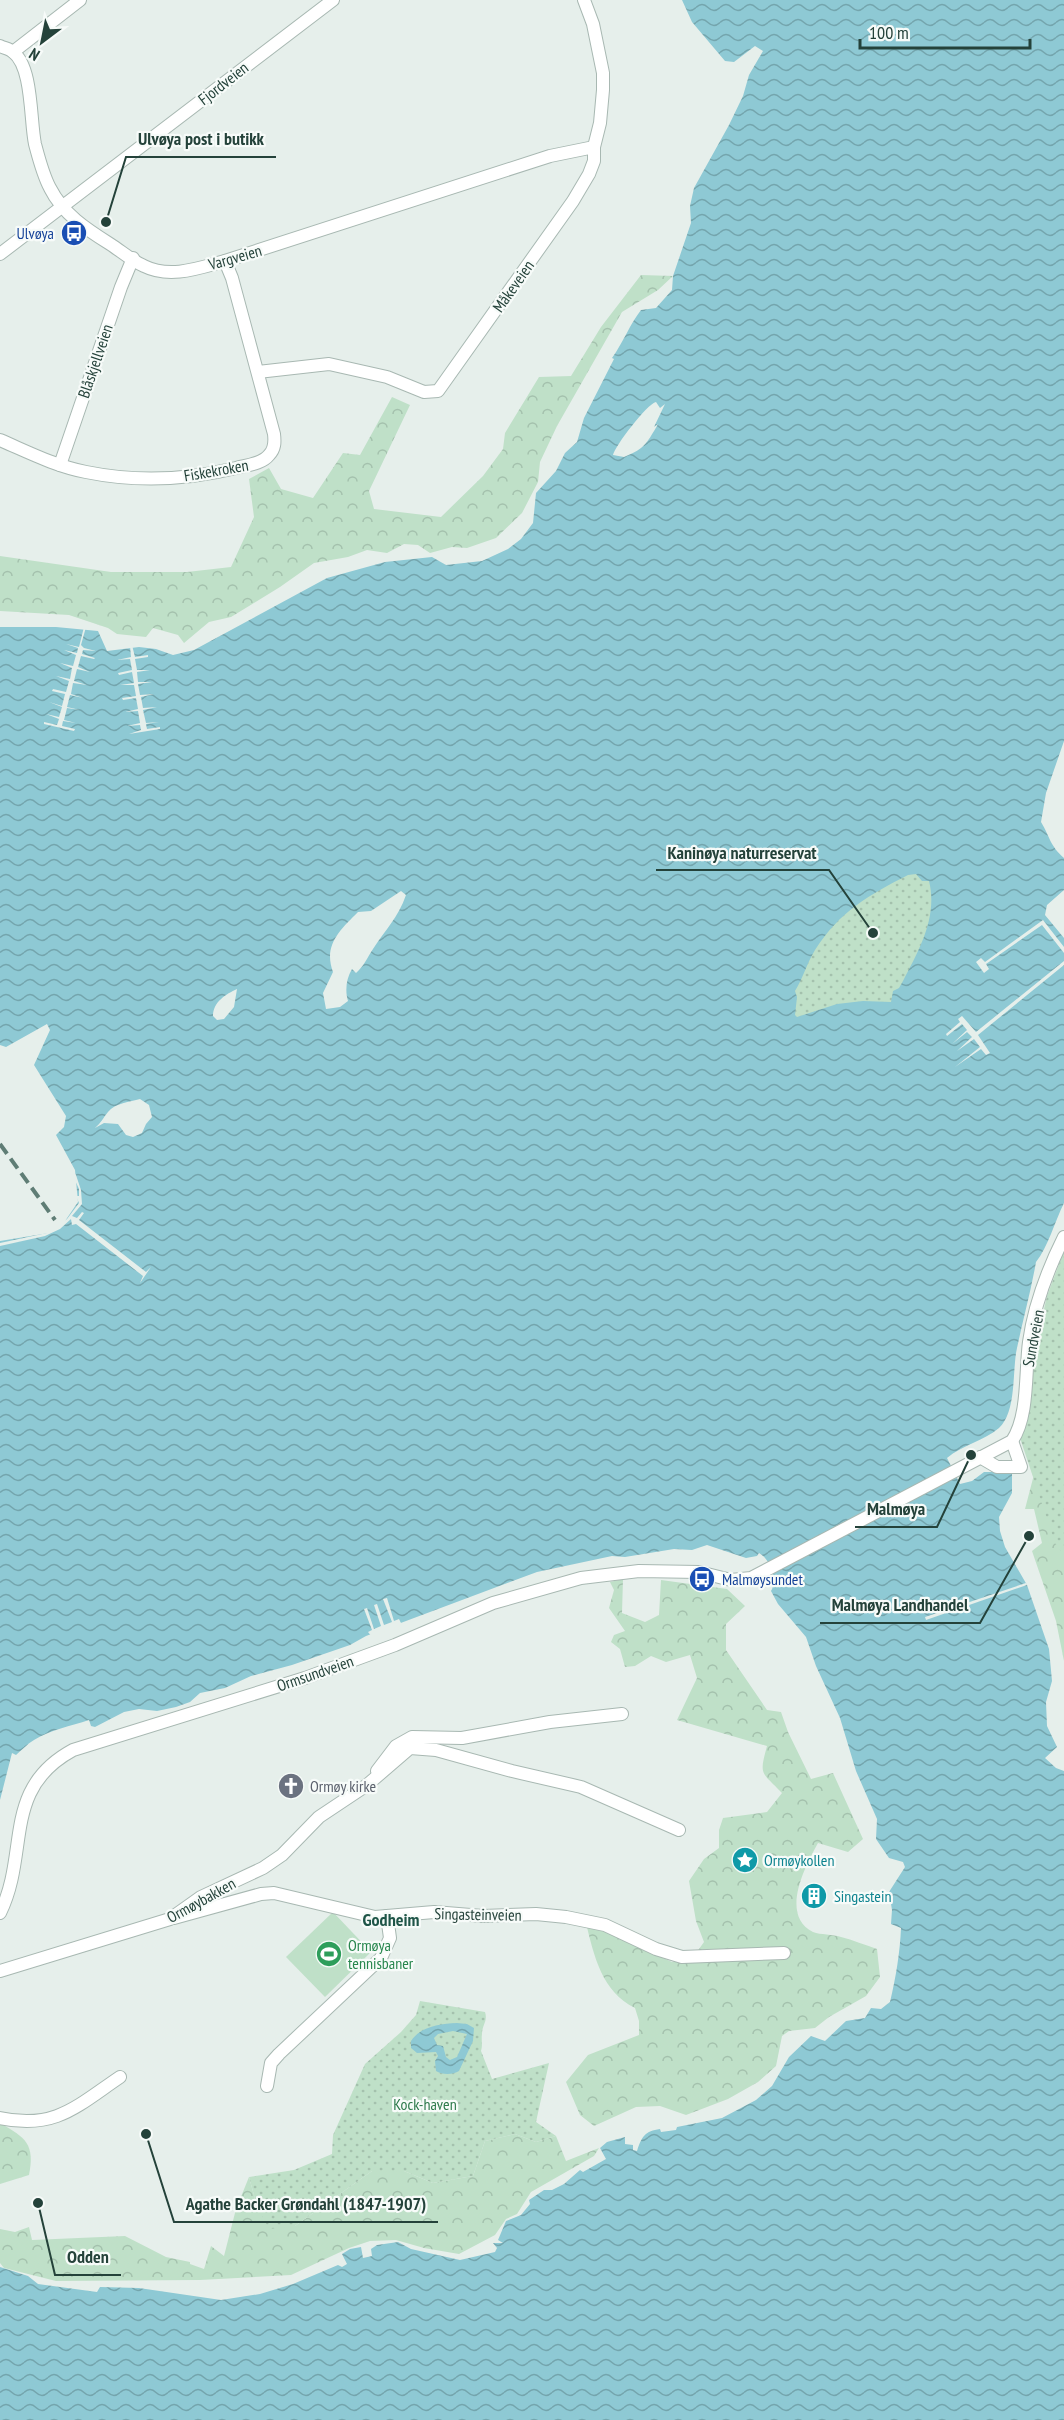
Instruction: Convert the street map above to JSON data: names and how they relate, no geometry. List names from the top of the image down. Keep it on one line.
{"streets":{"street":["Fjordveien","Vargveien","Måkeveien","Blåskjellveien","Fiskekroken","Sundveien","Ormsundveien","Ormøybakken","Singasteinveien"]},"crossings":[["Fjordveien","Vargveien"],["Vargveien","Måkeveien"],["Vargveien","Blåskjellveien"],["Vargveien","Fiskekroken"],["Måkeveien","Fiskekroken"],["Blåskjellveien","Fiskekroken"],["Ormøybakken","Singasteinveien"]],"districts":["Godheim"],"parks":["Kock-haven"],"places":{"other":["Ulvøya post i butikk","Kaninøya naturreservat","Malmøya","Malmøya Landhandel","Agathe Backer Grøndahl (1847-1907)","Odden"],"bus stop":["Ulvøya","Malmøysundet"],"church":["Ormøy kirke"],"place":["Ormøykollen"],"building":["Singastein"],"sports":["Ormøya tennisbaner"]},"scale_bar":"100 m","north":"bottom left"}
